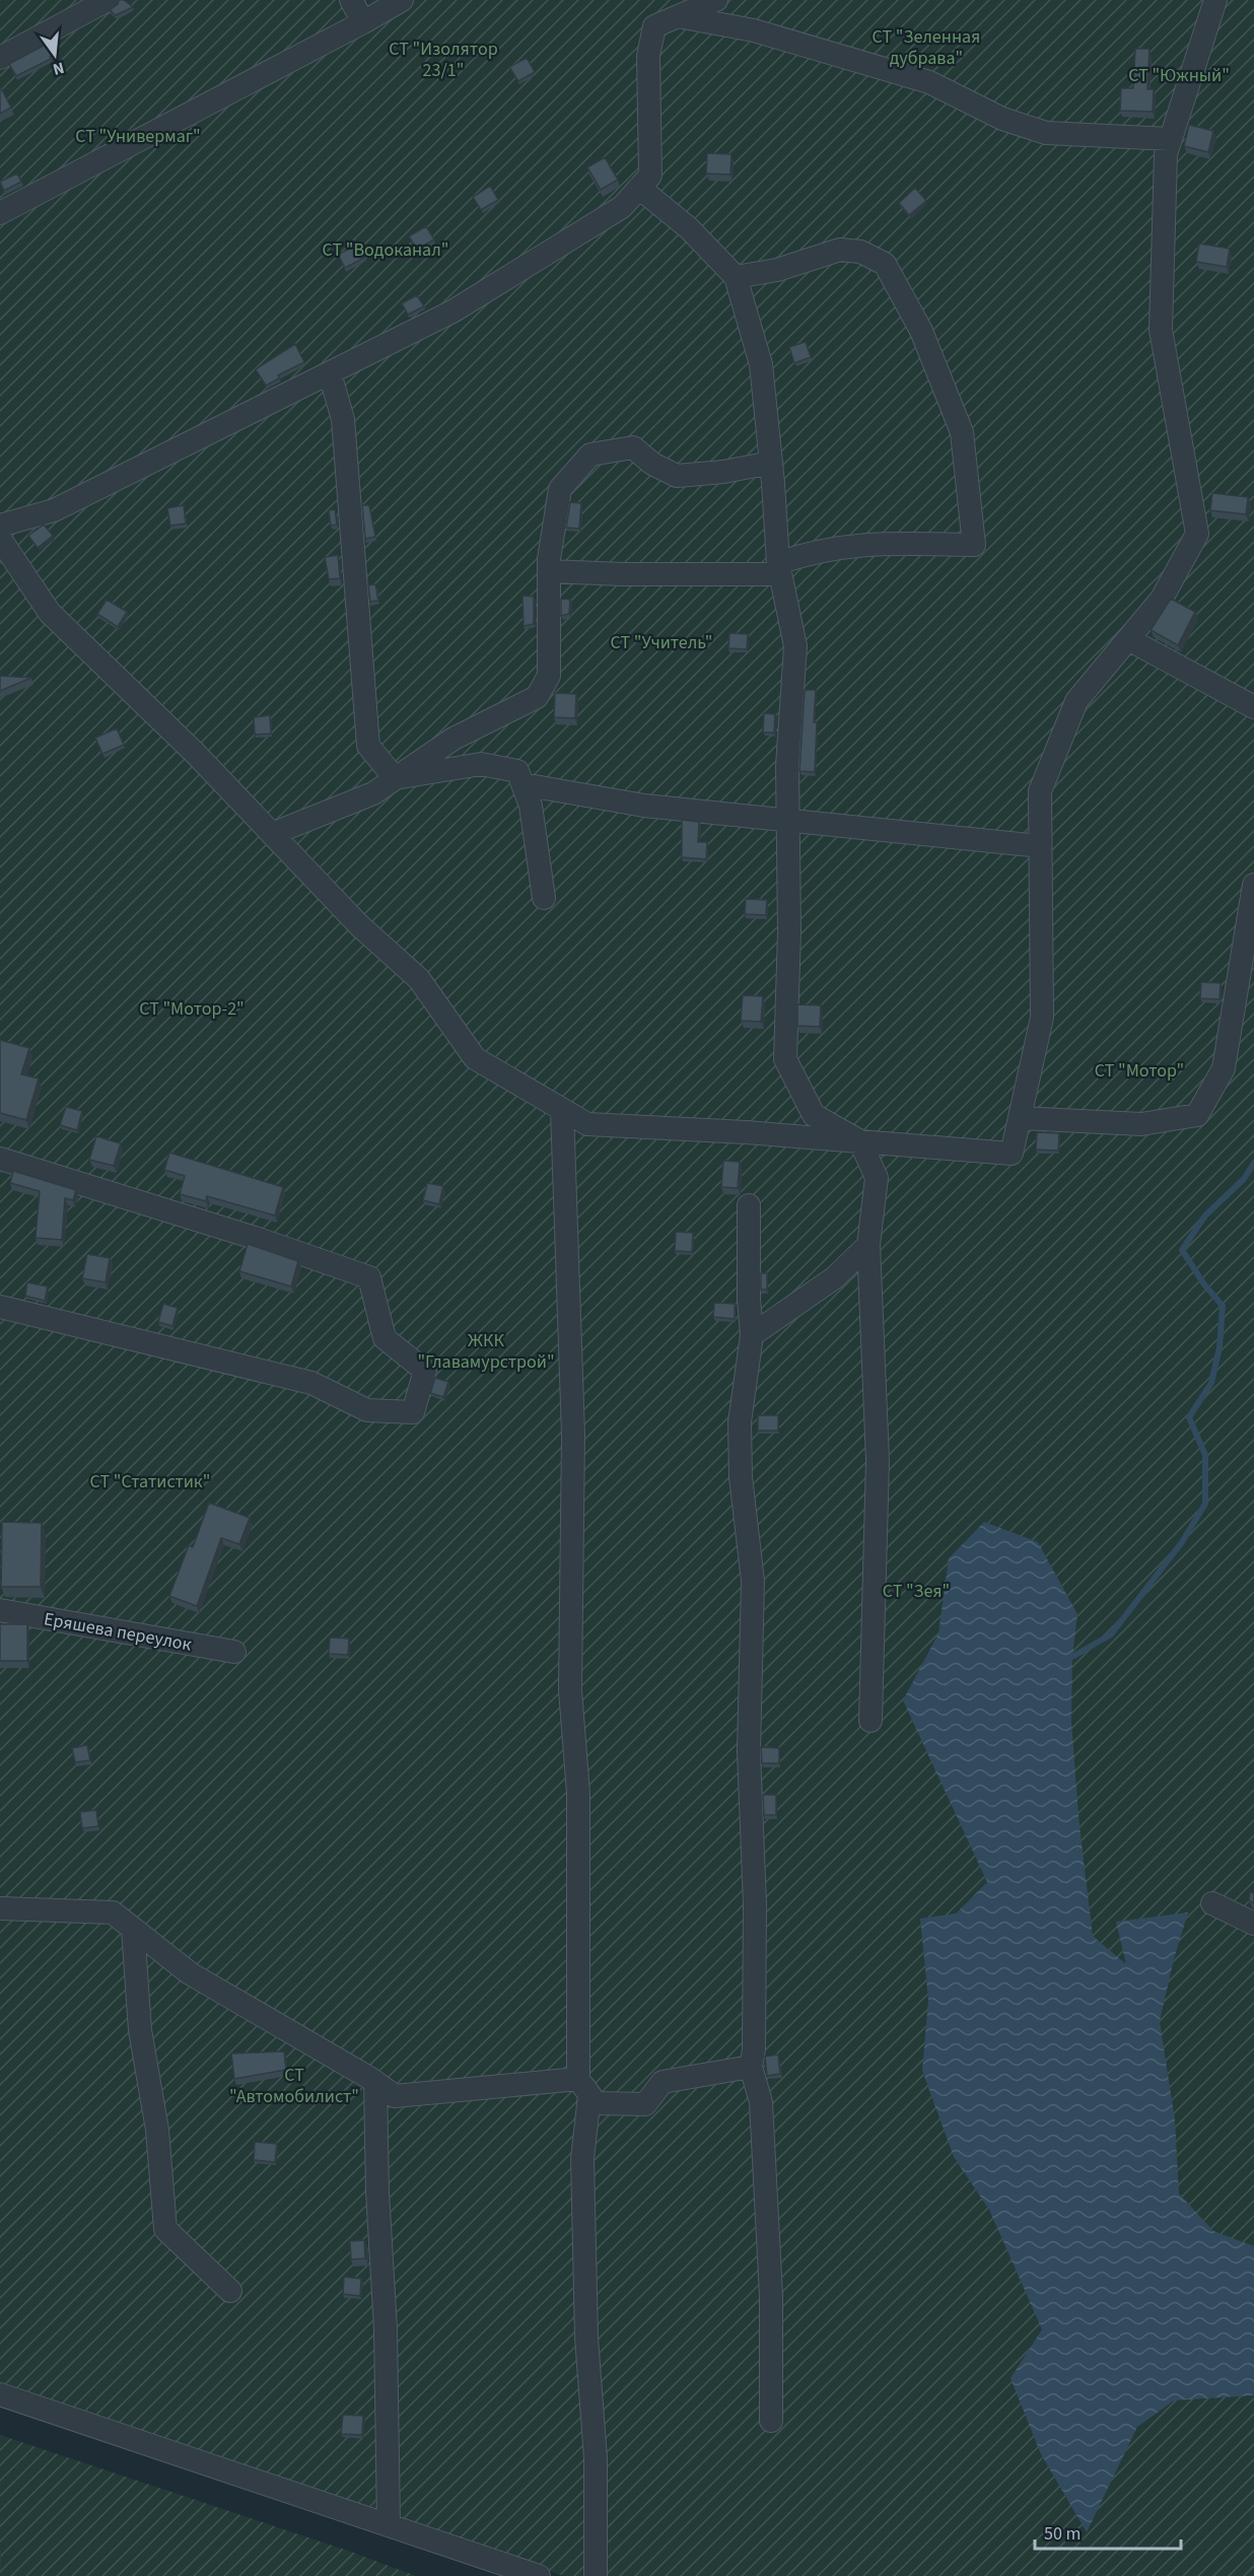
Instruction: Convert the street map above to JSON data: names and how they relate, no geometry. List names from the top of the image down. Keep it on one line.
{"streets":{"street":["Еряшева переулок"]},"parks":["СТ \"Зеленная дубрава\"","СТ \"Изолятор 23/1\"","СТ \"Южный\"","СТ \"Универмаг\"","СТ \"Водоканал\"","СТ \"Учитель\"","СТ \"Мотор-2\"","СТ \"Мотор\"","ЖКК \"Главамурстрой\"","СТ \"Статистик\"","СТ \"Зея\"","СТ \"Автомобилист\""],"scale_bar":"50 m","north":"bottom"}
